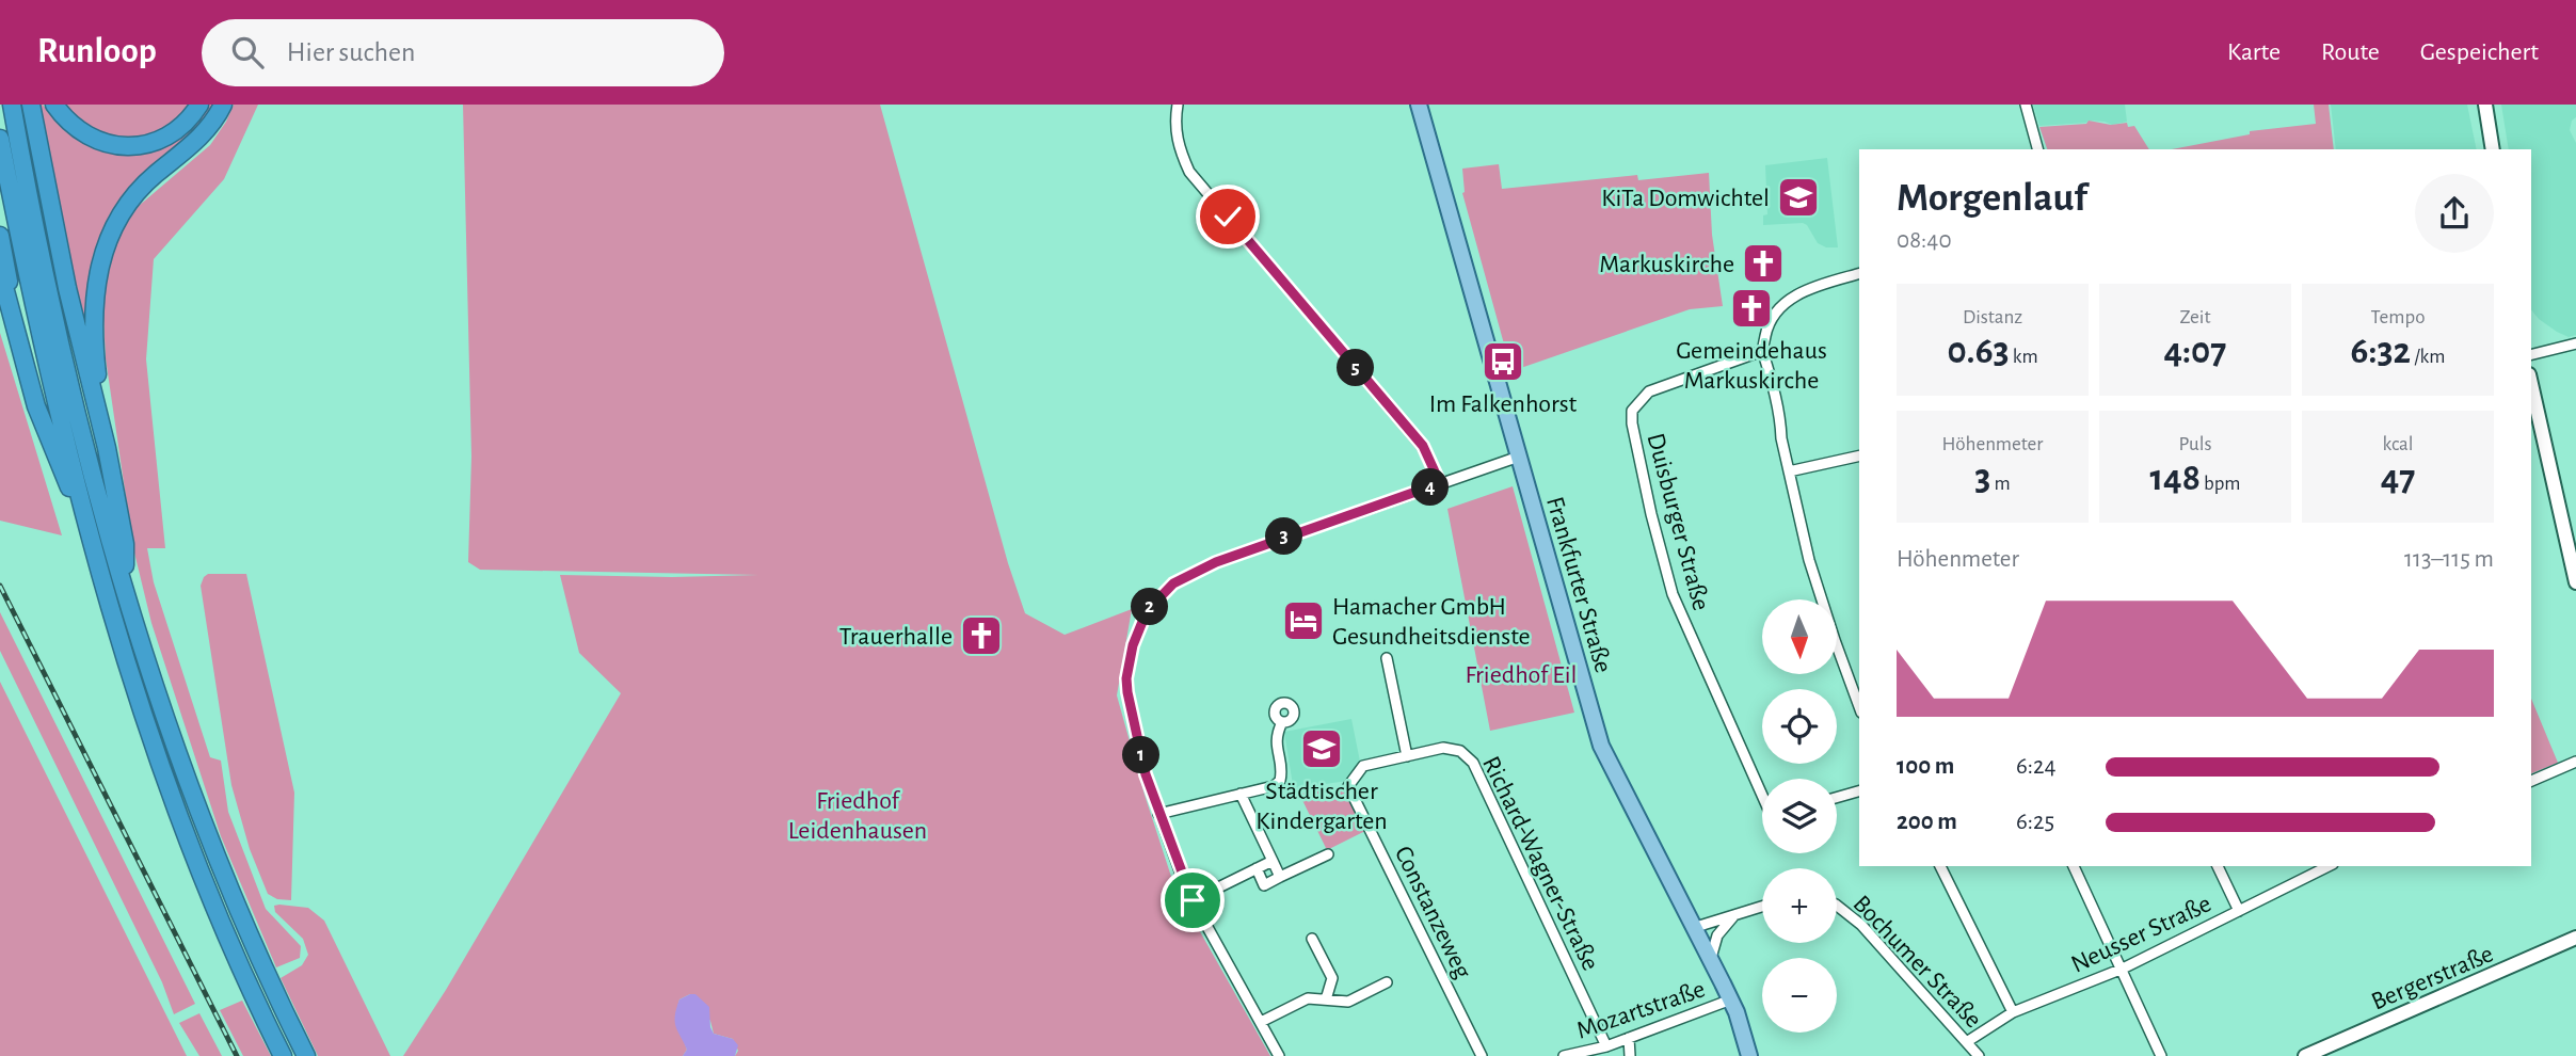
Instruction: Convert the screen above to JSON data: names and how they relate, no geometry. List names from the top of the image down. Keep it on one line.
{"streets":{"main road":["Frankfurter Straße"],"street":["Duisburger Straße","Richard-Wagner-Straße","Constanzeweg","Neusser Straße","Bochumer Straße","Bergerstraße","Mozartstraße"]},"crossings":[["Frankfurter Straße","Mozartstraße"],["Richard-Wagner-Straße","Constanzeweg"],["Richard-Wagner-Straße","Mozartstraße"],["Neusser Straße","Bochumer Straße"]],"parks":["Friedhof Eil","Friedhof Leidenhausen"],"places":{"school or university":["KiTa Domwichtel","Städtischer Kindergarten"],"church":["Markuskirche","Gemeindehaus Markuskirche","Trauerhalle"],"bus stop":["Im Falkenhorst"],"hotel":["Hamacher GmbH Gesundheitsdienste"]},"north":"bottom","page":{"header":"Runloop","search":"Hier suchen","nav":["Karte","Route","Gespeichert"],"heading":["Morgenlauf","08:40"],"stats":[["Distanz","0.63 km"],["Zeit","4:07"],["Tempo","6:32 /km"],["Höhenmeter","3 m"],["Puls","148 bpm"],["kcal","47"]],"pins":["5","4","3","2","1"],"chart":["Höhenmeter","113–115 m"],"map_buttons":["+","−"],"list":[{"name":"100 m","note":"6:24"},{"name":"200 m","note":"6:25"}]}}
